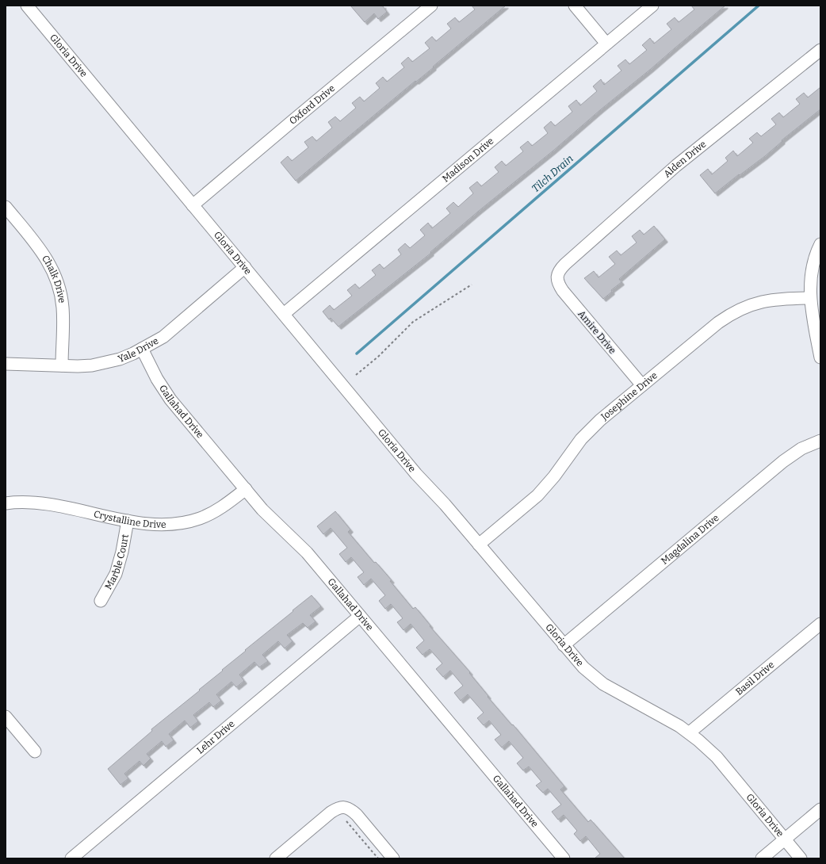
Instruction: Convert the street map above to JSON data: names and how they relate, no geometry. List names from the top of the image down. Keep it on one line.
{"streets":{"street":["Gloria Drive","Oxford Drive","Madison Drive","Alden Drive","Chalk Drive","Amire Drive","Yale Drive","Josephine Drive","Gallahad Drive","Crystalline Drive","Magdalina Drive","Marble Court","Basil Drive","Lehr Drive"]},"crossings":[["Gloria Drive","Oxford Drive"],["Gloria Drive","Madison Drive"],["Gloria Drive","Yale Drive"],["Gloria Drive","Josephine Drive"],["Gloria Drive","Magdalina Drive"],["Gloria Drive","Basil Drive"],["Alden Drive","Amire Drive"],["Chalk Drive","Yale Drive"],["Amire Drive","Josephine Drive"],["Yale Drive","Gallahad Drive"],["Gallahad Drive","Crystalline Drive"],["Gallahad Drive","Lehr Drive"],["Crystalline Drive","Marble Court"]],"water":["Tilch Drain"]}
